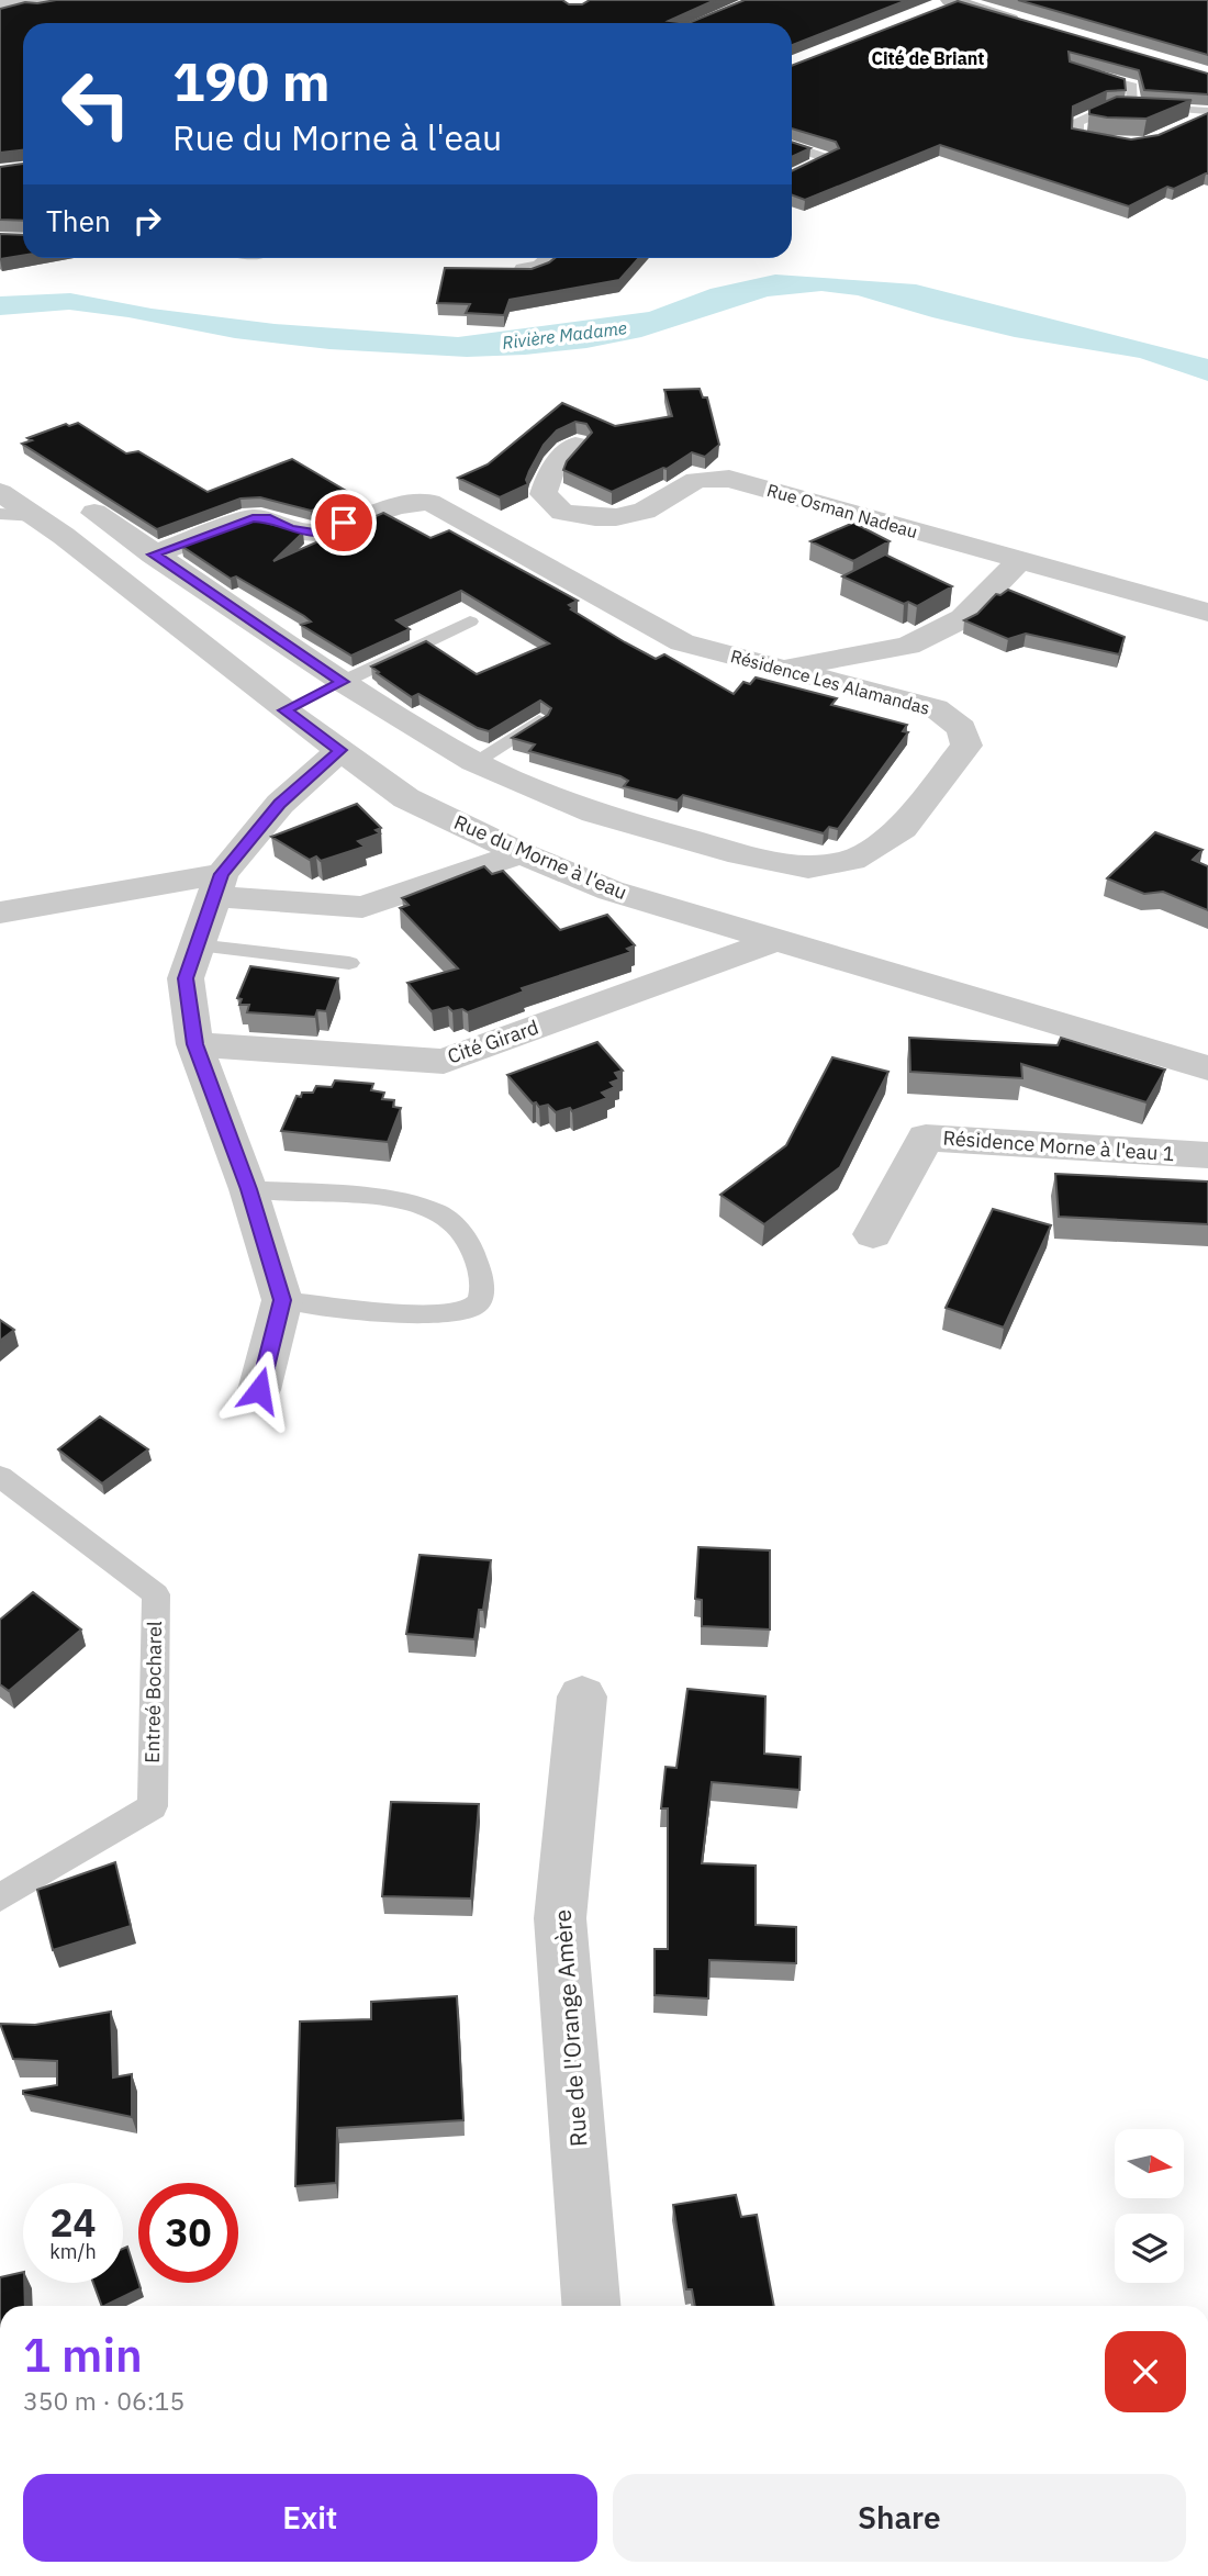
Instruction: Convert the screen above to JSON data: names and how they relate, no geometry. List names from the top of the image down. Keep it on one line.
{"streets":{"street":["Rue Osman Nadeau","Résidence Les Alamandas","Rue du Morne à l'eau","Cité Girard","Résidence Morne à l'eau 1","Rue de l'Orange Amère"],"lane":["Entreé Bocharel"]},"crossings":[["Rue du Morne à l'eau","Cité Girard"]],"districts":["Cité de Briant"],"water":["Rivière Madame"],"north":"right","page":{"turn":["190 m","Rue du Morne à l'eau"],"then":"Then","speed":"24 km/h","limit":"30","heading":["1 min","350 m · 06:15"],"buttons":["Exit","Share"]}}
